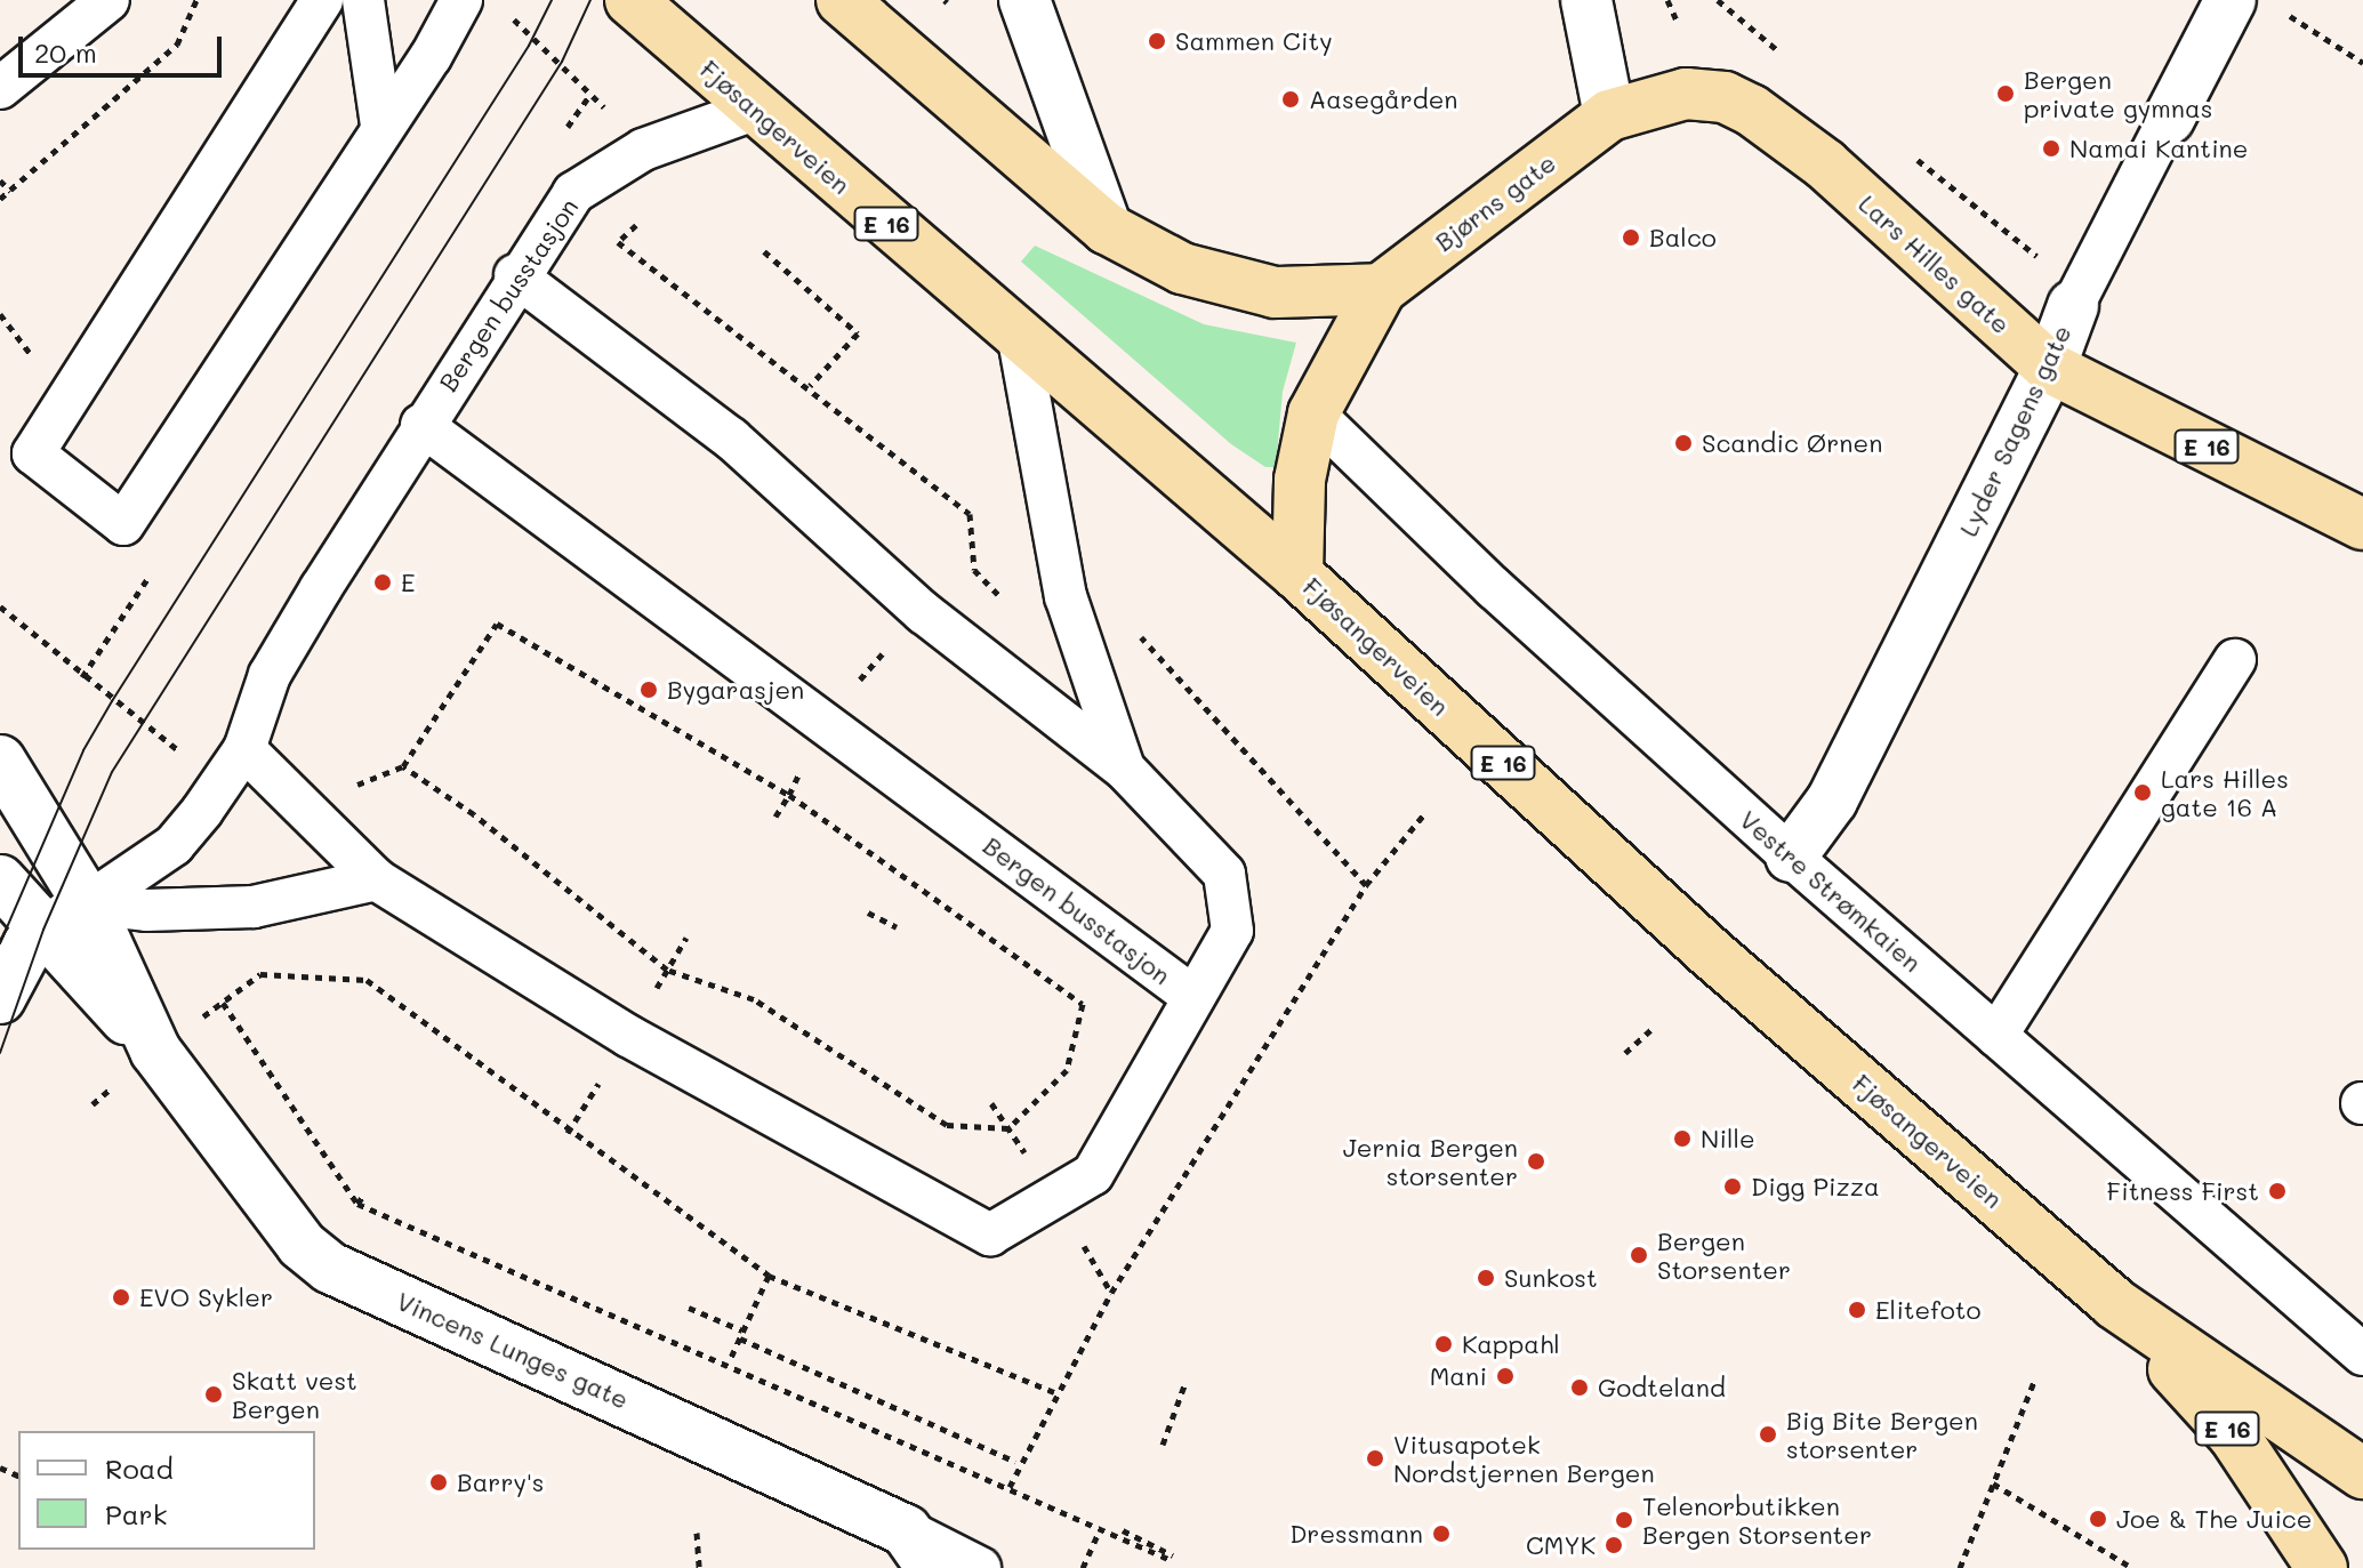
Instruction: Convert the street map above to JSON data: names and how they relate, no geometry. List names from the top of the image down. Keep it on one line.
{"streets":{"highway":["Fjøsangerveien","Bjørns gate","E 16","Lars Hilles gate"],"street":["Lyder Sagens gate","Vincens Lunges gate"],"lane":["Bergen busstasjon","Vestre Strømkaien"]},"crossings":[["Fjøsangerveien","E 16"],["Fjøsangerveien","Bergen busstasjon"],["Bjørns gate","E 16"],["Bjørns gate","Lars Hilles gate"],["E 16","Vestre Strømkaien"],["Lars Hilles gate","Lyder Sagens gate"],["Bergen busstasjon","Vincens Lunges gate"],["Lyder Sagens gate","Vestre Strømkaien"]],"places":["Sammen City","Bergen private gymnas","Aasegården","Namai Kantine","Balco","Scandic Ørnen","E","Bygarasjen","Lars Hilles gate 16 A","Nille","Jernia Bergen storsenter","Digg Pizza","Fitness First","Bergen Storsenter","Sunkost","EVO Sykler","Elitefoto","Kappahl","Mani","Godteland","Skatt vest Bergen","Big Bite Bergen storsenter","Vitusapotek Nordstjernen Bergen","Barry's","Joe & The Juice","Telenorbutikken Bergen Storsenter","Dressmann","CMYK"],"legend":["Road","Park"],"scale_bar":"20 m"}
